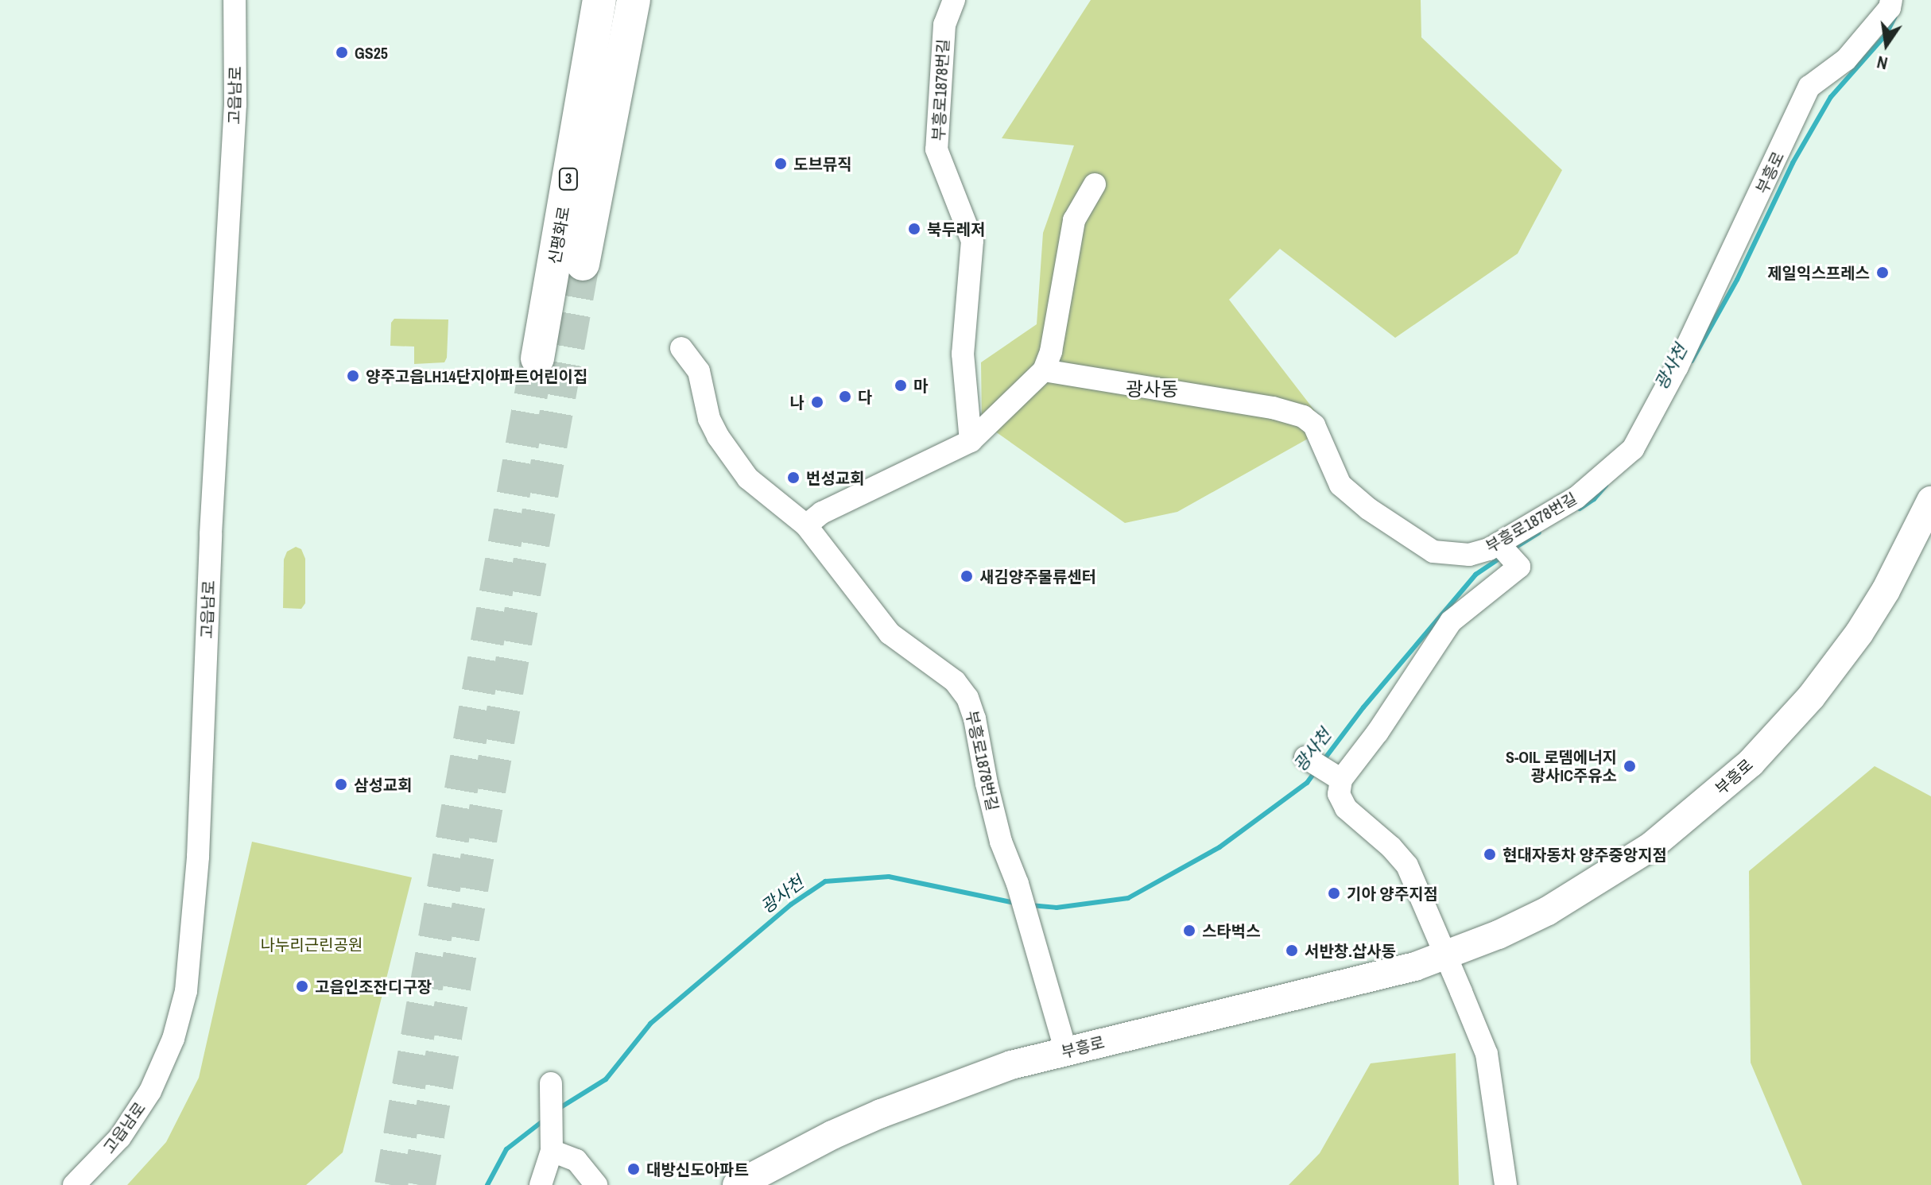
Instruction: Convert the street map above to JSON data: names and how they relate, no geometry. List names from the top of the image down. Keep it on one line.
{"streets":{"highway":["3","신평화로"],"main road":["부흥로"],"street":["부흥로1878번길","고읍남로"]},"crossings":[["부흥로1878번길","부흥로"]],"districts":["광사동"],"water":["광사천"],"parks":["나누리근린공원"],"places":["GS25","도브뮤직","북두레저","제일익스프레스","양주고읍LH14단지아파트어린이집","마","다","나","번성교회","새김양주물류센터","S-OIL 로뎀에너지 광사IC주유소","삼성교회","현대자동차 양주중앙지점","기아 양주지점","스타벅스","서반창.삽사동","고읍인조잔디구장","대방신도아파트"],"north":"bottom"}
